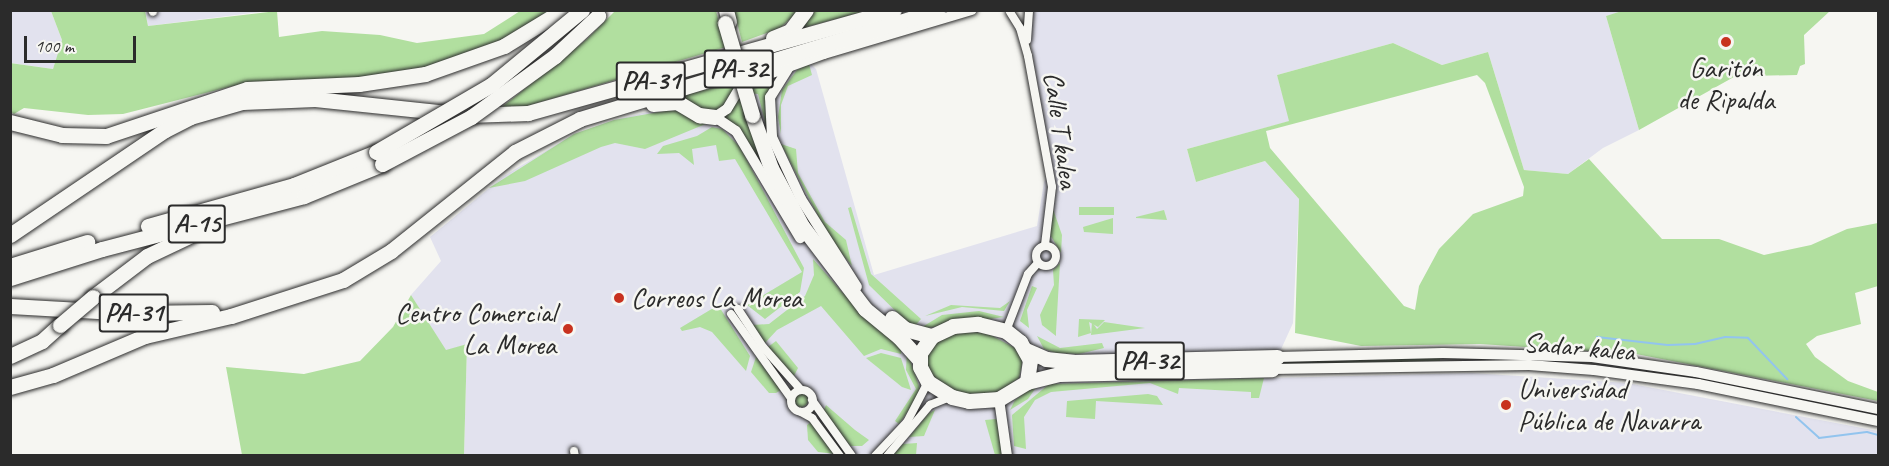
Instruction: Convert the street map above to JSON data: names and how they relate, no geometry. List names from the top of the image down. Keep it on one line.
{"streets":{"highway":["PA-32","PA-31","A-15"],"street":["Calle T kalea","Sadar kalea"]},"crossings":[["PA-32","Sadar kalea"]],"places":["Garitón de Ripalda","Correos La Morea","Centro Comercial La Morea","Universidad Pública de Navarra"],"scale_bar":"100 m"}
